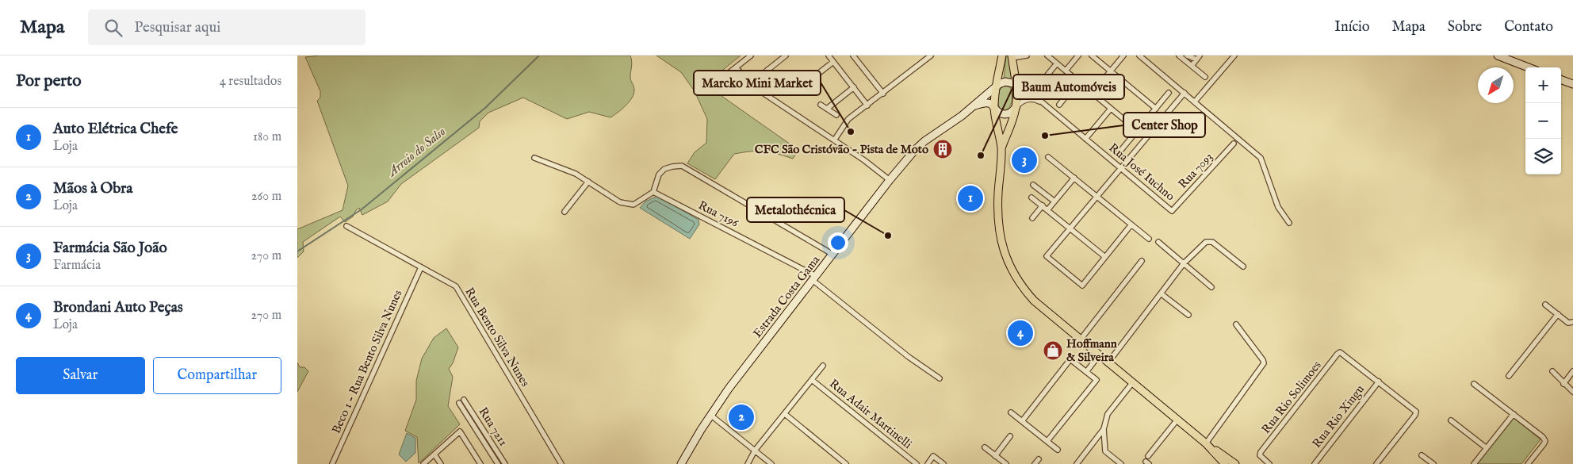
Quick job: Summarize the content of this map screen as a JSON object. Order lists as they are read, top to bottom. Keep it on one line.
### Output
{"streets":{"main road":["Estrada Costa Gama"],"street":["Rua 7093","Rua José Iuchno","Rua 7196","Rua Bento Silva Nunes","Beco 1 - Rua Bento Silva Nunes","Rua Rio Solimoes","Rua Adair Martinelli","Rua Rio Xingu","Rua 7211"]},"crossings":[["Rua 7093","Rua José Iuchno"],["Rua José Iuchno","Estrada Costa Gama"],["Rua 7196","Estrada Costa Gama"],["Rua Bento Silva Nunes","Beco 1 - Rua Bento Silva Nunes"],["Rua Rio Solimoes","Rua Rio Xingu"]],"water":["Arroio do Salso"],"places":{"other":["Marcko Mini Market","Center Shop","Baum Automóveis","Metalothécnica"],"building":["CFC São Cristóvão - Pista de Moto"],"shop":["Hoffmann & Silveira"]},"north":"bottom left","page":{"header":"Mapa","search":"Pesquisar aqui","nav":["Início","Mapa","Sobre","Contato"],"heading":["Por perto","4 resultados"],"map_buttons":["+","−"],"list":[{"mark":"1","name":"Auto Elétrica Chefe","note":"Loja","value":"180 m"},{"mark":"2","name":"Mãos à Obra","note":"Loja","value":"260 m"},{"mark":"3","name":"Farmácia São João","note":"Farmácia","value":"270 m"},{"mark":"4","name":"Brondani Auto Peças","note":"Loja","value":"270 m"}],"pins":["3","1","4","2"],"buttons":["Salvar","Compartilhar"]}}
